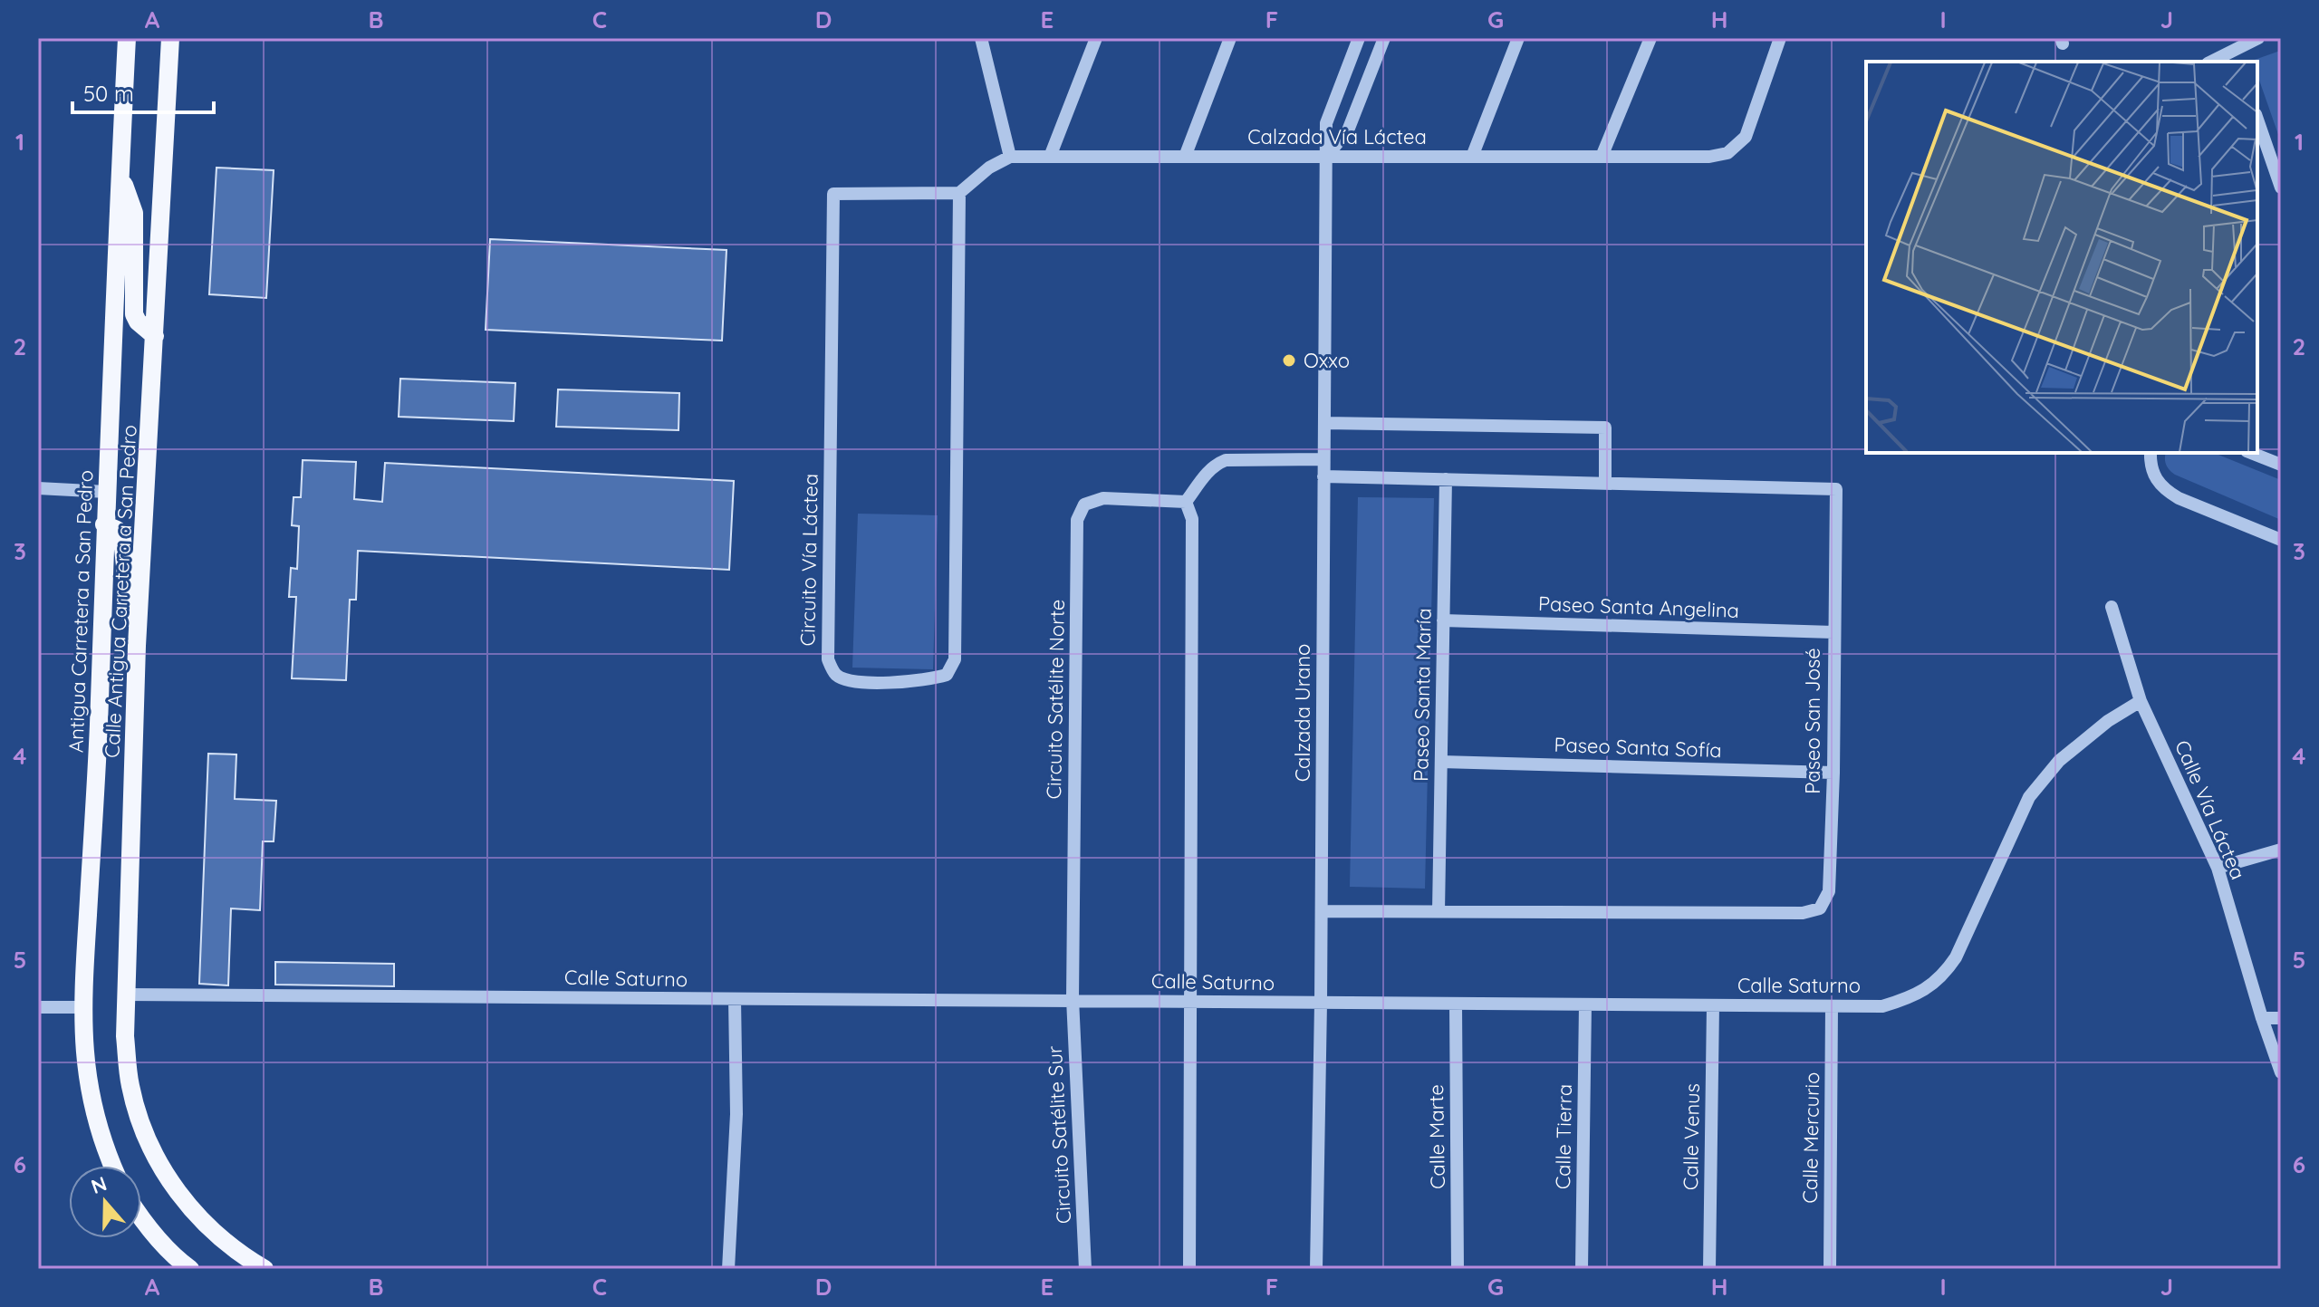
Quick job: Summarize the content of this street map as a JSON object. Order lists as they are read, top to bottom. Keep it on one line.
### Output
{"streets":{"main road":["Calle Antigua Carretera a San Pedro","Antigua Carretera a San Pedro"],"street":["Calzada Vía Láctea","Circuito Vía Láctea","Paseo Santa Angelina","Paseo Santa María","Circuito Satélite Norte","Calzada Urano","Paseo San José","Paseo Santa Sofía","Calle Vía Láctea","Calle Saturno","Circuito Satélite Sur","Calle Marte","Calle Tierra","Calle Venus","Calle Mercurio"]},"crossings":[["Calzada Vía Láctea","Calzada Urano"],["Calle Antigua Carretera a San Pedro","Calle Saturno"],["Paseo Santa Angelina","Paseo Santa María"],["Paseo Santa Angelina","Paseo San José"],["Paseo Santa María","Paseo San José"],["Paseo Santa María","Paseo Santa Sofía"],["Circuito Satélite Norte","Calle Saturno"],["Circuito Satélite Norte","Circuito Satélite Sur"],["Calzada Urano","Paseo San José"],["Calzada Urano","Calle Saturno"],["Paseo San José","Paseo Santa Sofía"],["Calle Vía Láctea","Calle Saturno"],["Calle Saturno","Circuito Satélite Sur"],["Calle Saturno","Calle Marte"],["Calle Saturno","Calle Tierra"],["Calle Saturno","Calle Venus"],["Calle Saturno","Calle Mercurio"]],"places":["Oxxo"],"scale_bar":"50 m","north":"top","grid":{"columns":["A","B","C","D","E","F","G","H","I","J"],"rows":["1","2","3","4","5","6"]}}
